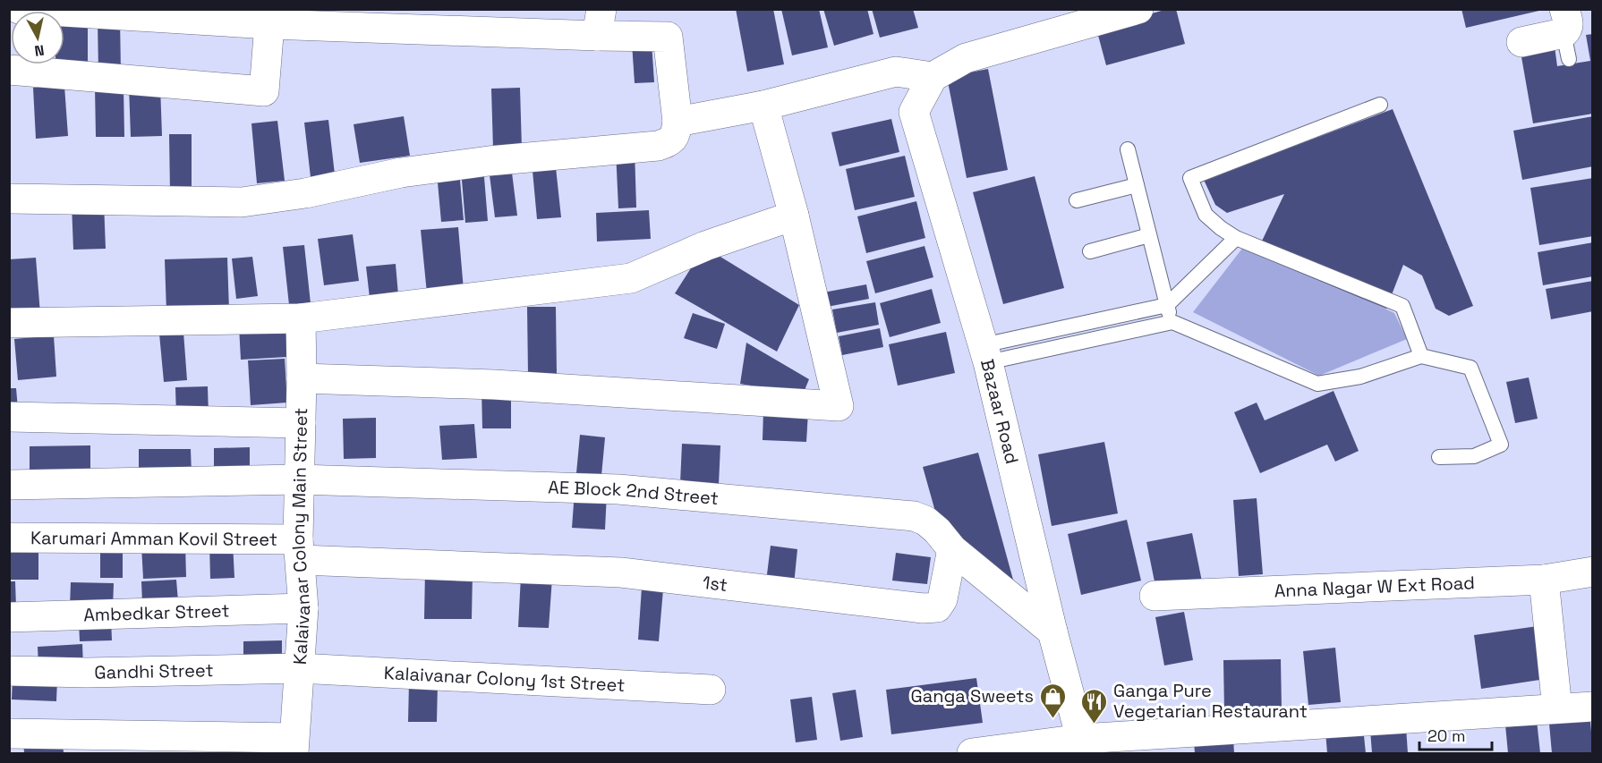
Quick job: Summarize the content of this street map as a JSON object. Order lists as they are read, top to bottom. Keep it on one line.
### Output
{"streets":{"street":["Bazaar Road","AE Block 2nd Street","Kalaivanar Colony Main Street","Karumari Amman Kovil Street","1st","Anna Nagar W Ext Road","Ambedkar Street","Gandhi Street","Kalaivanar Colony 1st Street"]},"crossings":[["AE Block 2nd Street","Kalaivanar Colony Main Street"],["AE Block 2nd Street","1st"],["Kalaivanar Colony Main Street","Karumari Amman Kovil Street"],["Kalaivanar Colony Main Street","1st"],["Kalaivanar Colony Main Street","Ambedkar Street"],["Kalaivanar Colony Main Street","Gandhi Street"],["Kalaivanar Colony Main Street","Kalaivanar Colony 1st Street"],["Karumari Amman Kovil Street","1st"],["Gandhi Street","Kalaivanar Colony 1st Street"]],"places":{"shop":["Ganga Sweets"],"restaurant":["Ganga Pure Vegetarian Restaurant"]},"scale_bar":"20 m","north":"bottom"}
